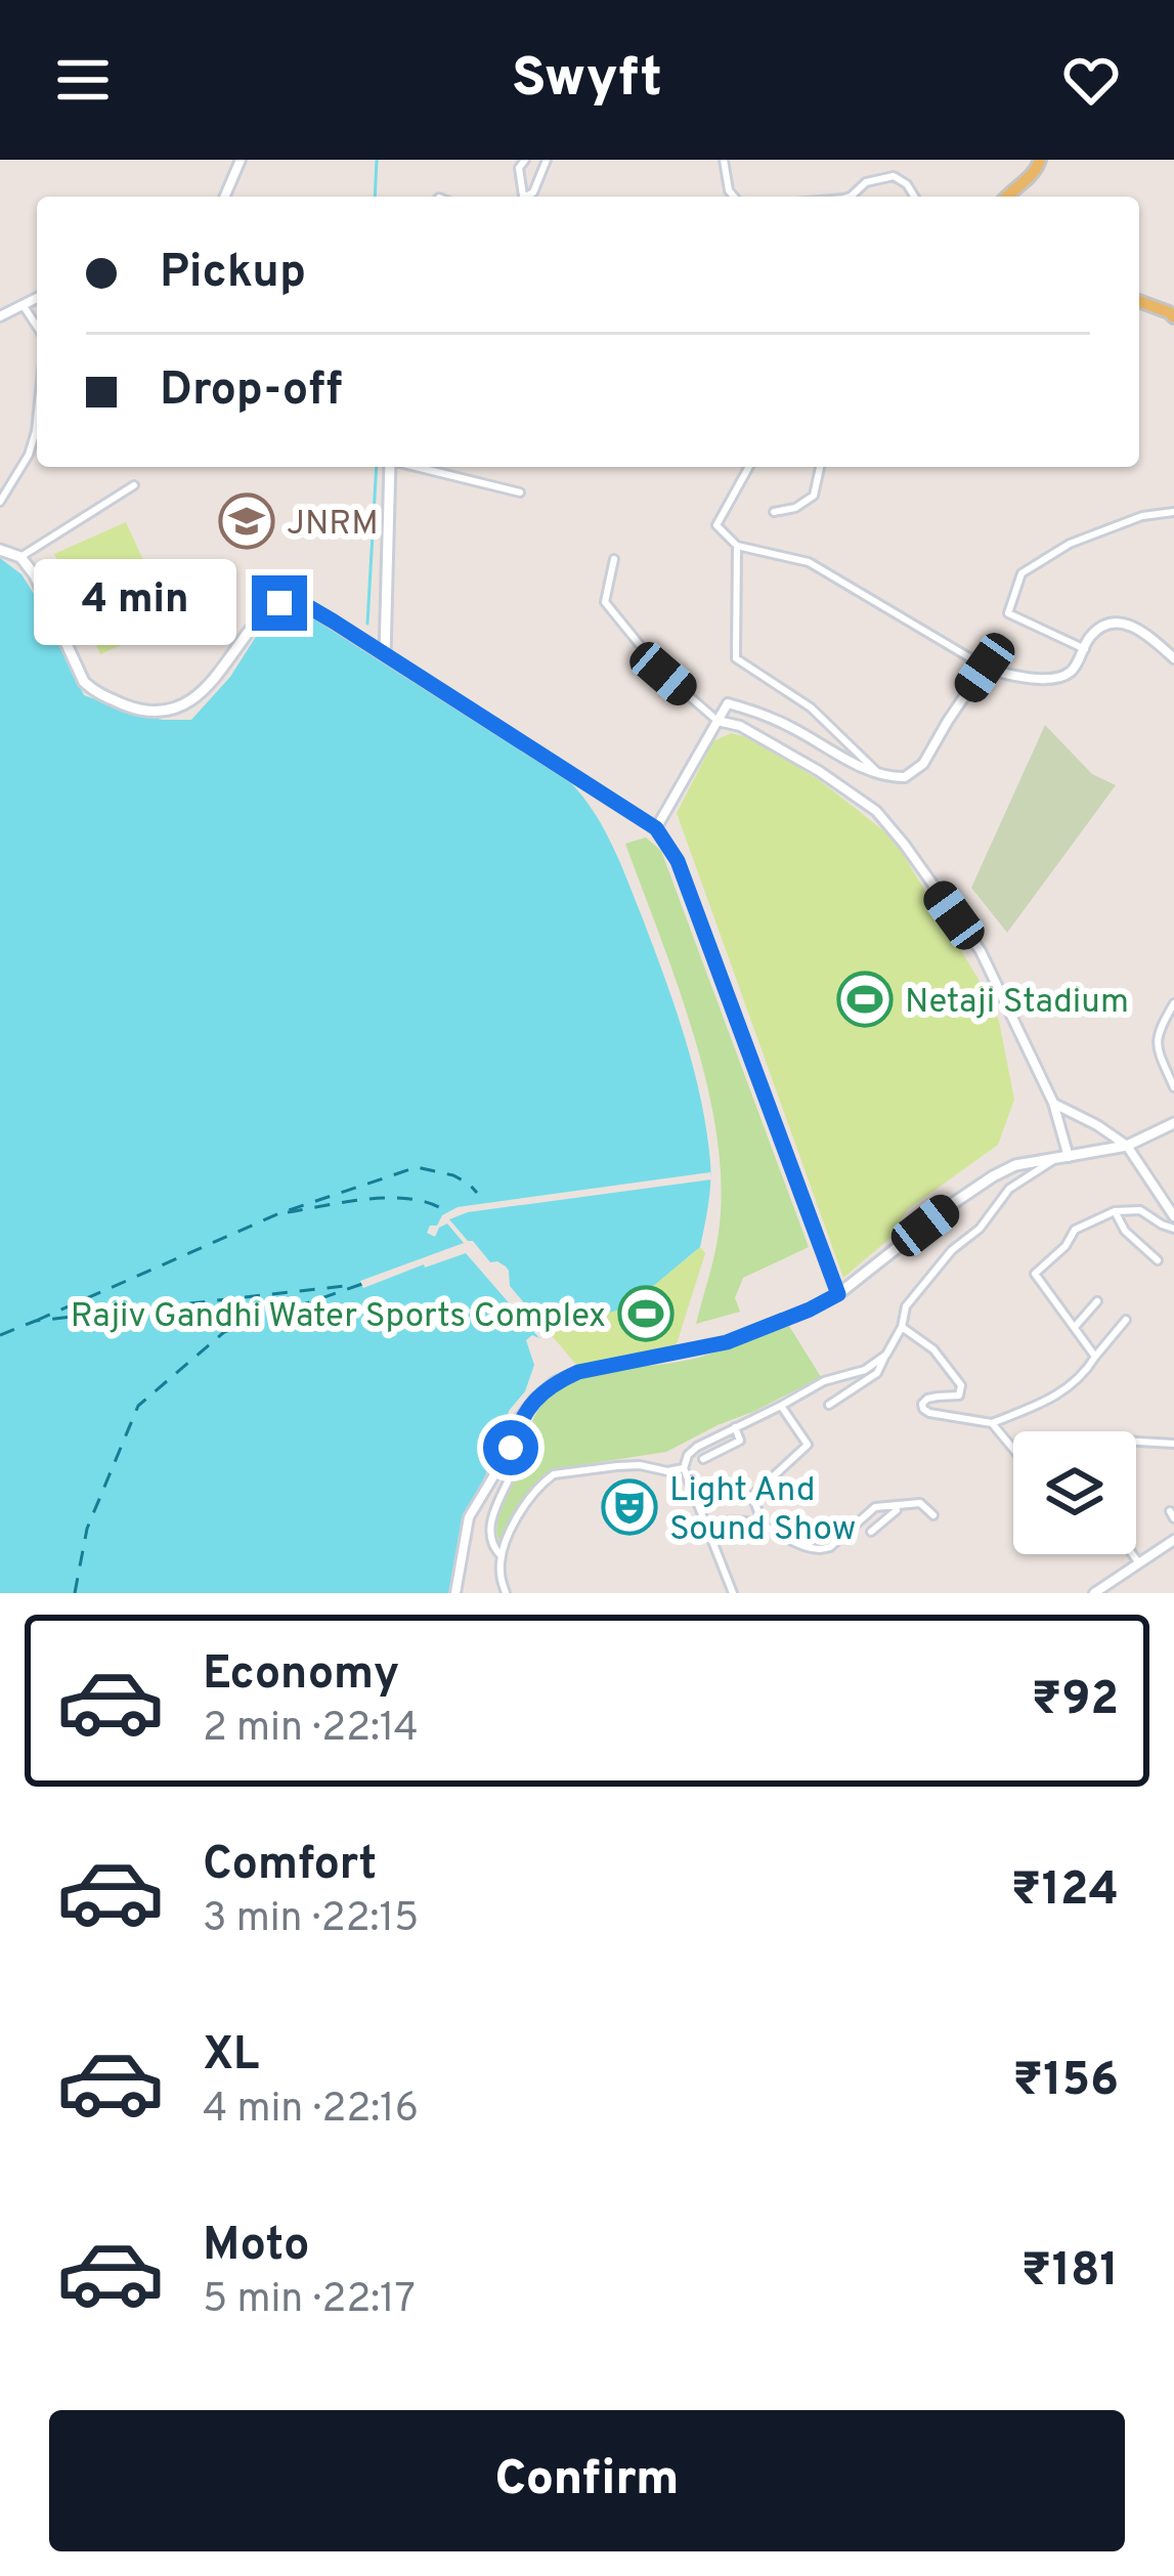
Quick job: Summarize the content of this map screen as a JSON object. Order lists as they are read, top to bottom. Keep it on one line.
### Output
{"places":{"school or university":["JNRM"],"sports":["Netaji Stadium","Rajiv Gandhi Water Sports Complex"],"theatre":["Light And Sound Show"]},"page":{"header":"Swyft","banner":["Pickup","Drop-off"],"bubble":"4 min","list":[{"name":"Economy","note":"2 min · 22:14","value":"₹92"},{"name":"Comfort","note":"3 min · 22:15","value":"₹124"},{"name":"XL","note":"4 min · 22:16","value":"₹156"},{"name":"Moto","note":"5 min · 22:17","value":"₹181"}],"buttons":"Confirm"}}
